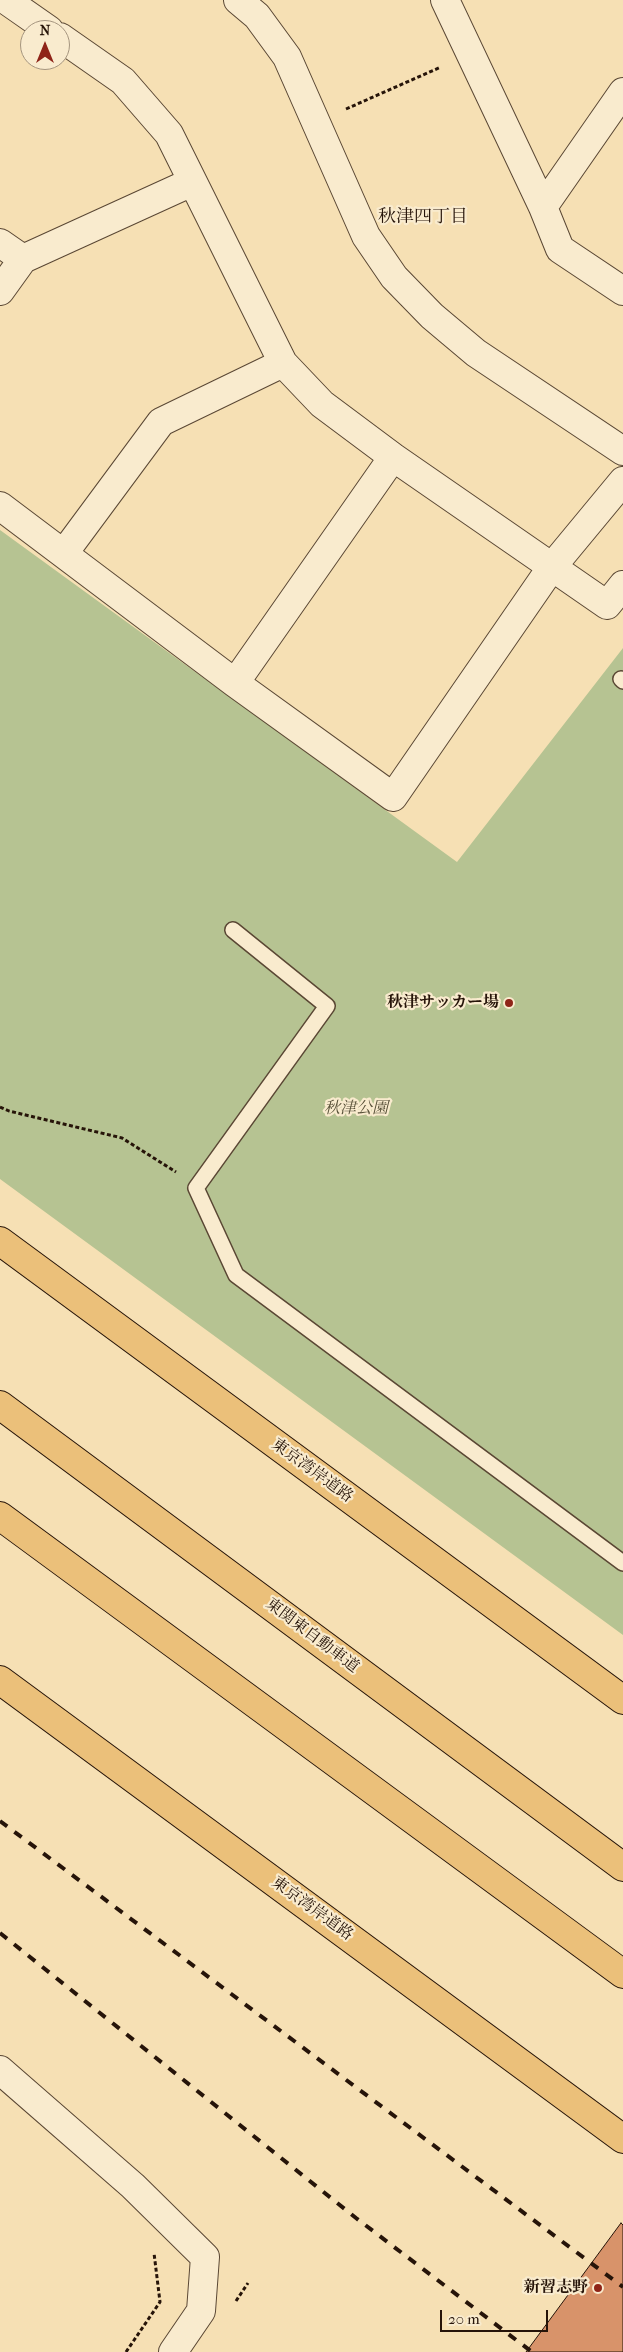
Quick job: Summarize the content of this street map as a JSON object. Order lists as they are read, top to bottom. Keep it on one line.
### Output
{"streets":{"highway":["東京湾岸道路","東関東自動車道"]},"districts":["秋津四丁目"],"parks":["秋津公園"],"places":["秋津サッカー場","新習志野"],"scale_bar":"20 m","north":"top"}
